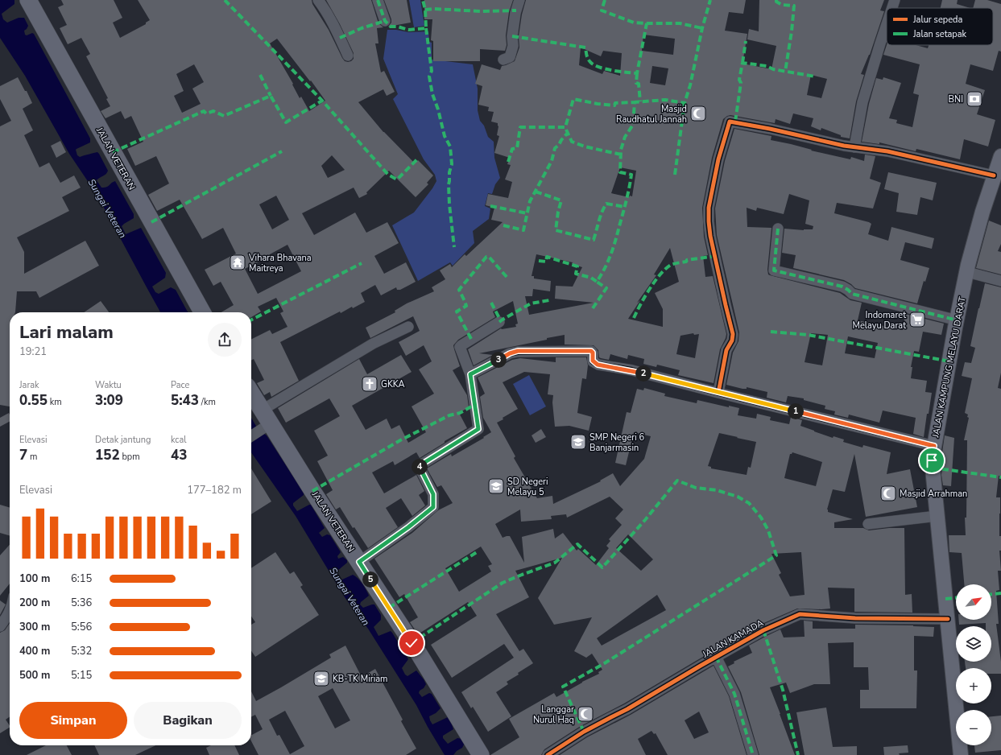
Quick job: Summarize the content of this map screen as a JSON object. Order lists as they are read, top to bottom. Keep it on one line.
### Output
{"streets":{"main road":["JALAN VETERAN","JALAN KAMPUNG MELAYU DARAT"],"street":["JALAN KAMADA"]},"crossings":[["JALAN KAMPUNG MELAYU DARAT","JALAN KAMADA"]],"water":["Sungai Veteran"],"places":{"bank":["BNI"],"mosque":["Masjid Raudhatul Jannah","Masjid Arrahman","Langgar Nurul Haq"],"temple":["Vihara Bhavana Maitreya"],"supermarket":["Indomaret Melayu Darat"],"church":["GKKA"],"school or university":["SMP Negeri 6 Banjarmasin","SD Negeri Melayu 5","KB-TK Miriam"]},"legend":["Jalur sepeda","Jalan setapak"],"north":"top right","page":{"heading":["Lari malam","19:21"],"pins":["3","2","1","4","5"],"stats":[["Jarak","0.55 km"],["Waktu","3:09"],["Pace","5:43 /km"],["Elevasi","7 m"],["Detak jantung","152 bpm"],["kcal","43"]],"chart":["Elevasi","177–182 m"],"list":[{"name":"100 m","note":"6:15"},{"name":"200 m","note":"5:36"},{"name":"300 m","note":"5:56"},{"name":"400 m","note":"5:32"},{"name":"500 m","note":"5:15"}],"map_buttons":["+","−"],"buttons":["Simpan","Bagikan"]}}
